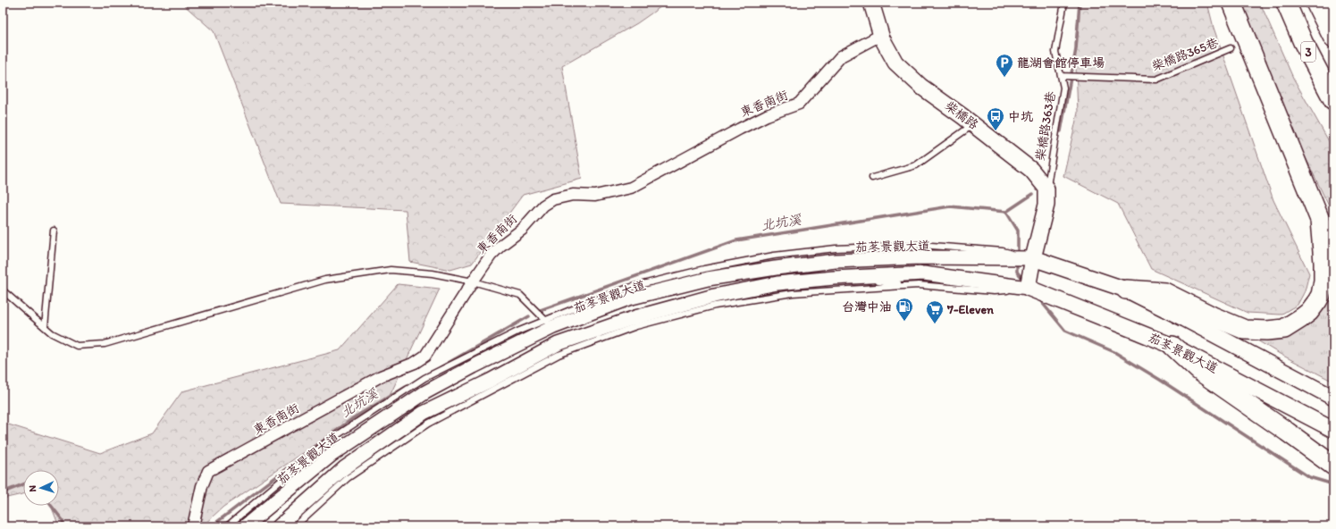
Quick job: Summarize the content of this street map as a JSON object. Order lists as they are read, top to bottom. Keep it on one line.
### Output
{"streets":{"highway":["3"],"main road":["柴橋路","茄苳景觀大道"],"street":["東香南街"],"lane":["柴橋路365巷","柴橋路363巷"]},"crossings":[["柴橋路365巷","柴橋路363巷"],["東香南街","柴橋路"],["柴橋路","柴橋路363巷"]],"water":["北坑溪"],"places":{"parking":["龍湖會館停車場"],"bus stop":["中坑"],"fuel station":["台灣中油"],"supermarket":["7-Eleven"]},"north":"left"}
